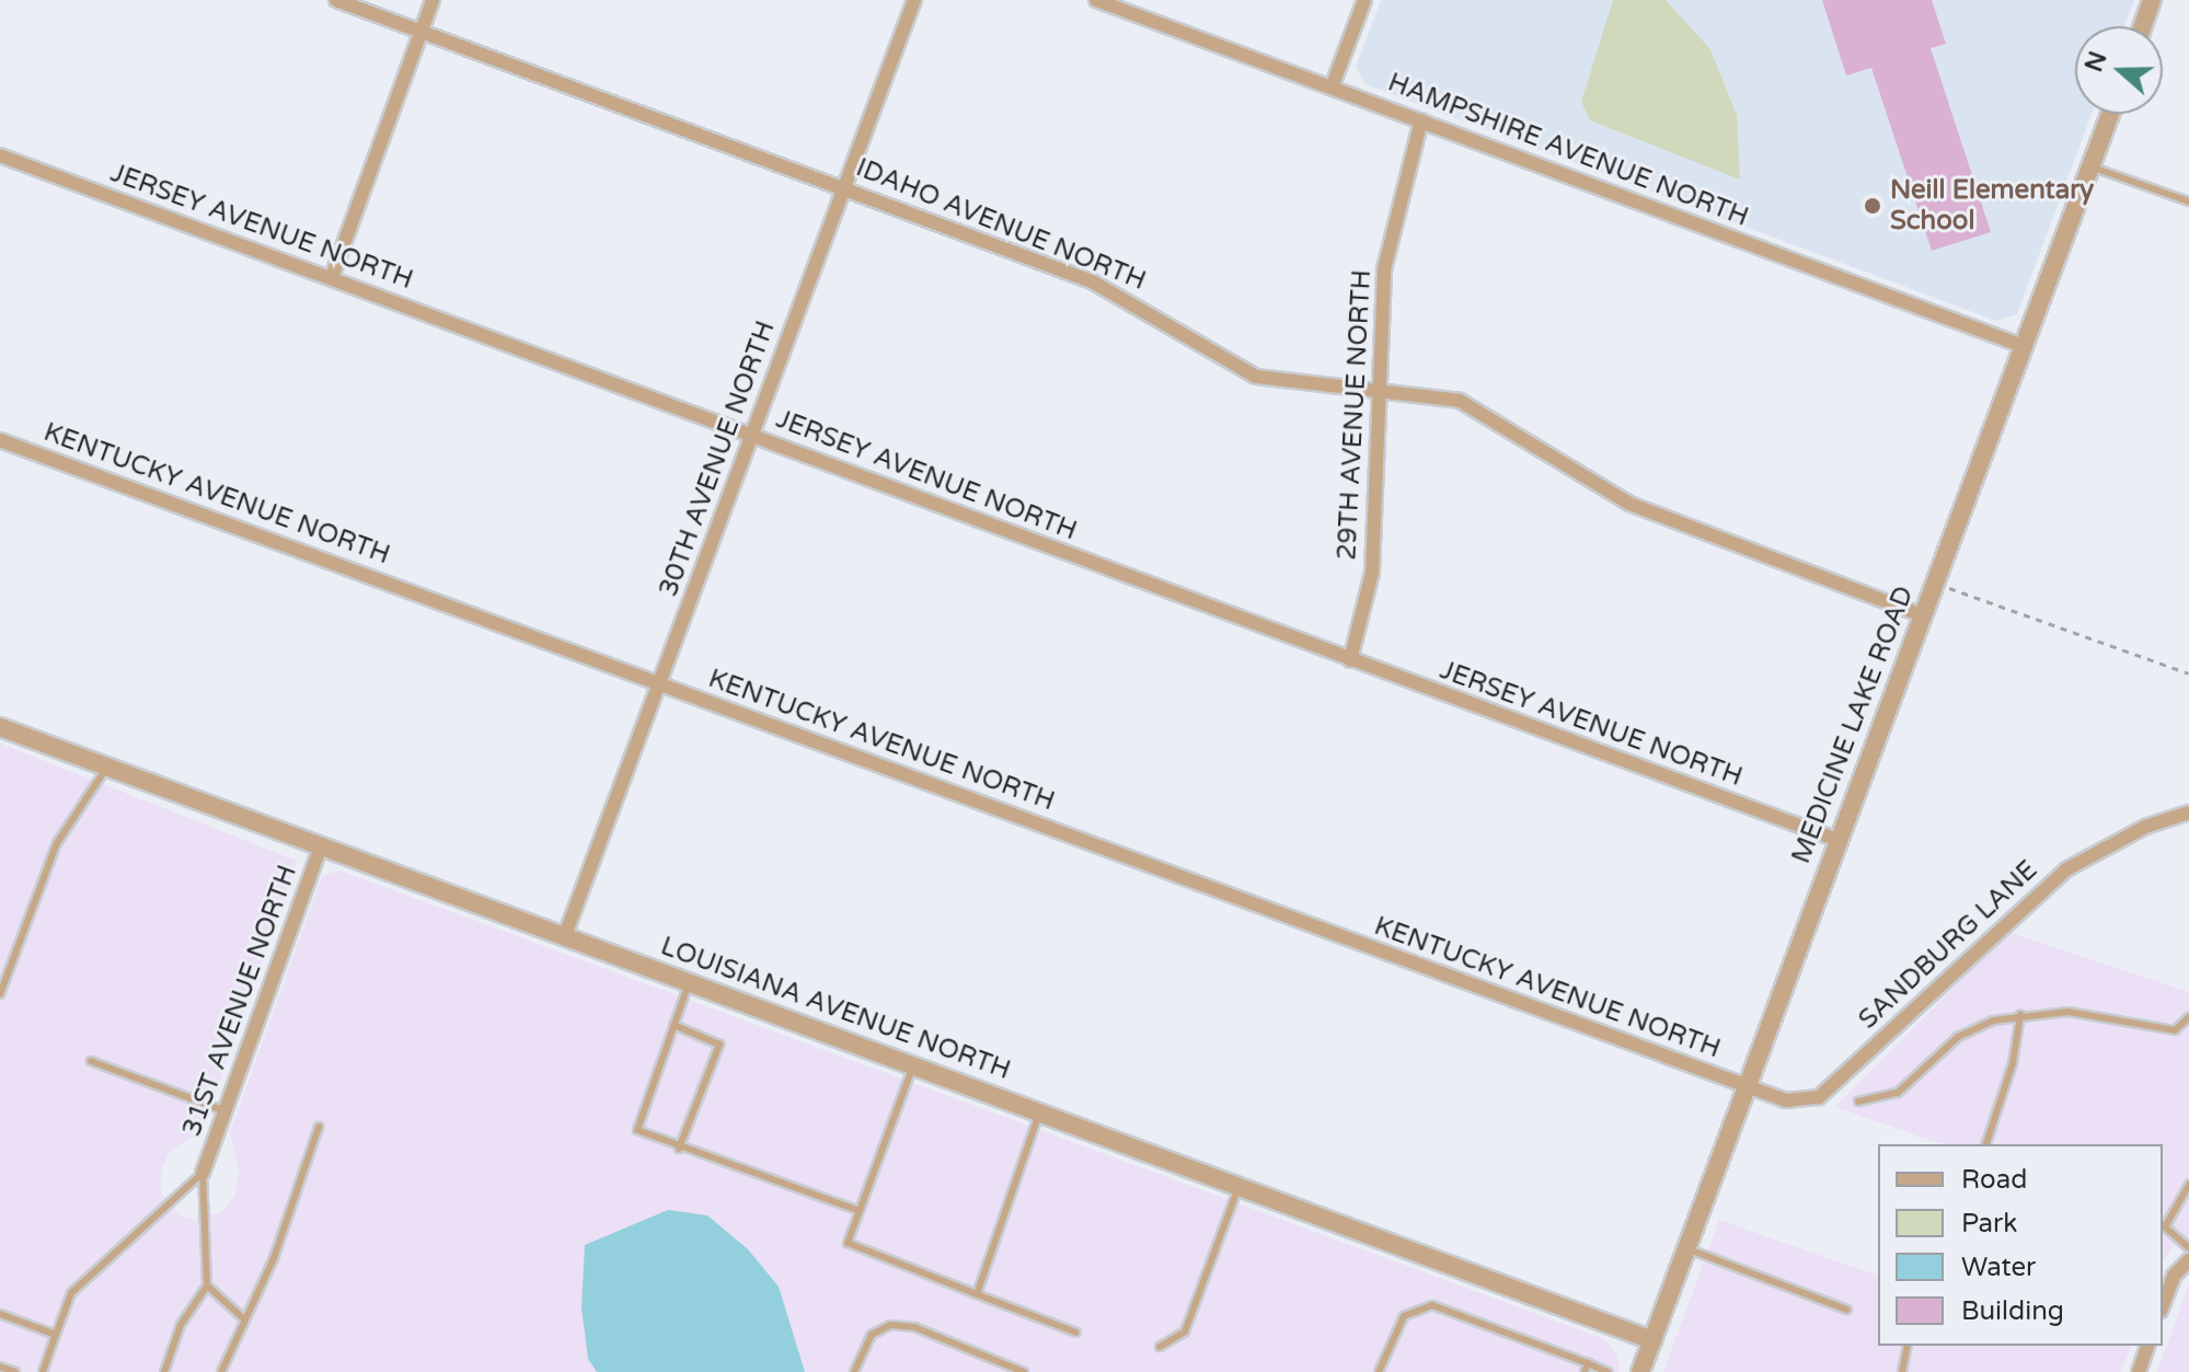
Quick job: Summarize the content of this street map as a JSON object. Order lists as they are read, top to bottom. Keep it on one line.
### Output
{"streets":{"street":["HAMPSHIRE AVENUE NORTH","IDAHO AVENUE NORTH","JERSEY AVENUE NORTH","29TH AVENUE NORTH","30TH AVENUE NORTH","KENTUCKY AVENUE NORTH","MEDICINE LAKE ROAD","SANDBURG LANE","31ST AVENUE NORTH","LOUISIANA AVENUE NORTH"]},"crossings":[["HAMPSHIRE AVENUE NORTH","29TH AVENUE NORTH"],["HAMPSHIRE AVENUE NORTH","MEDICINE LAKE ROAD"],["IDAHO AVENUE NORTH","29TH AVENUE NORTH"],["IDAHO AVENUE NORTH","30TH AVENUE NORTH"],["IDAHO AVENUE NORTH","MEDICINE LAKE ROAD"],["JERSEY AVENUE NORTH","29TH AVENUE NORTH"],["JERSEY AVENUE NORTH","30TH AVENUE NORTH"],["JERSEY AVENUE NORTH","MEDICINE LAKE ROAD"],["30TH AVENUE NORTH","KENTUCKY AVENUE NORTH"],["30TH AVENUE NORTH","LOUISIANA AVENUE NORTH"],["KENTUCKY AVENUE NORTH","MEDICINE LAKE ROAD"],["KENTUCKY AVENUE NORTH","SANDBURG LANE"],["MEDICINE LAKE ROAD","SANDBURG LANE"],["MEDICINE LAKE ROAD","LOUISIANA AVENUE NORTH"],["31ST AVENUE NORTH","LOUISIANA AVENUE NORTH"]],"places":["Neill Elementary School"],"legend":["Road","Park","Water","Building"],"north":"left"}
